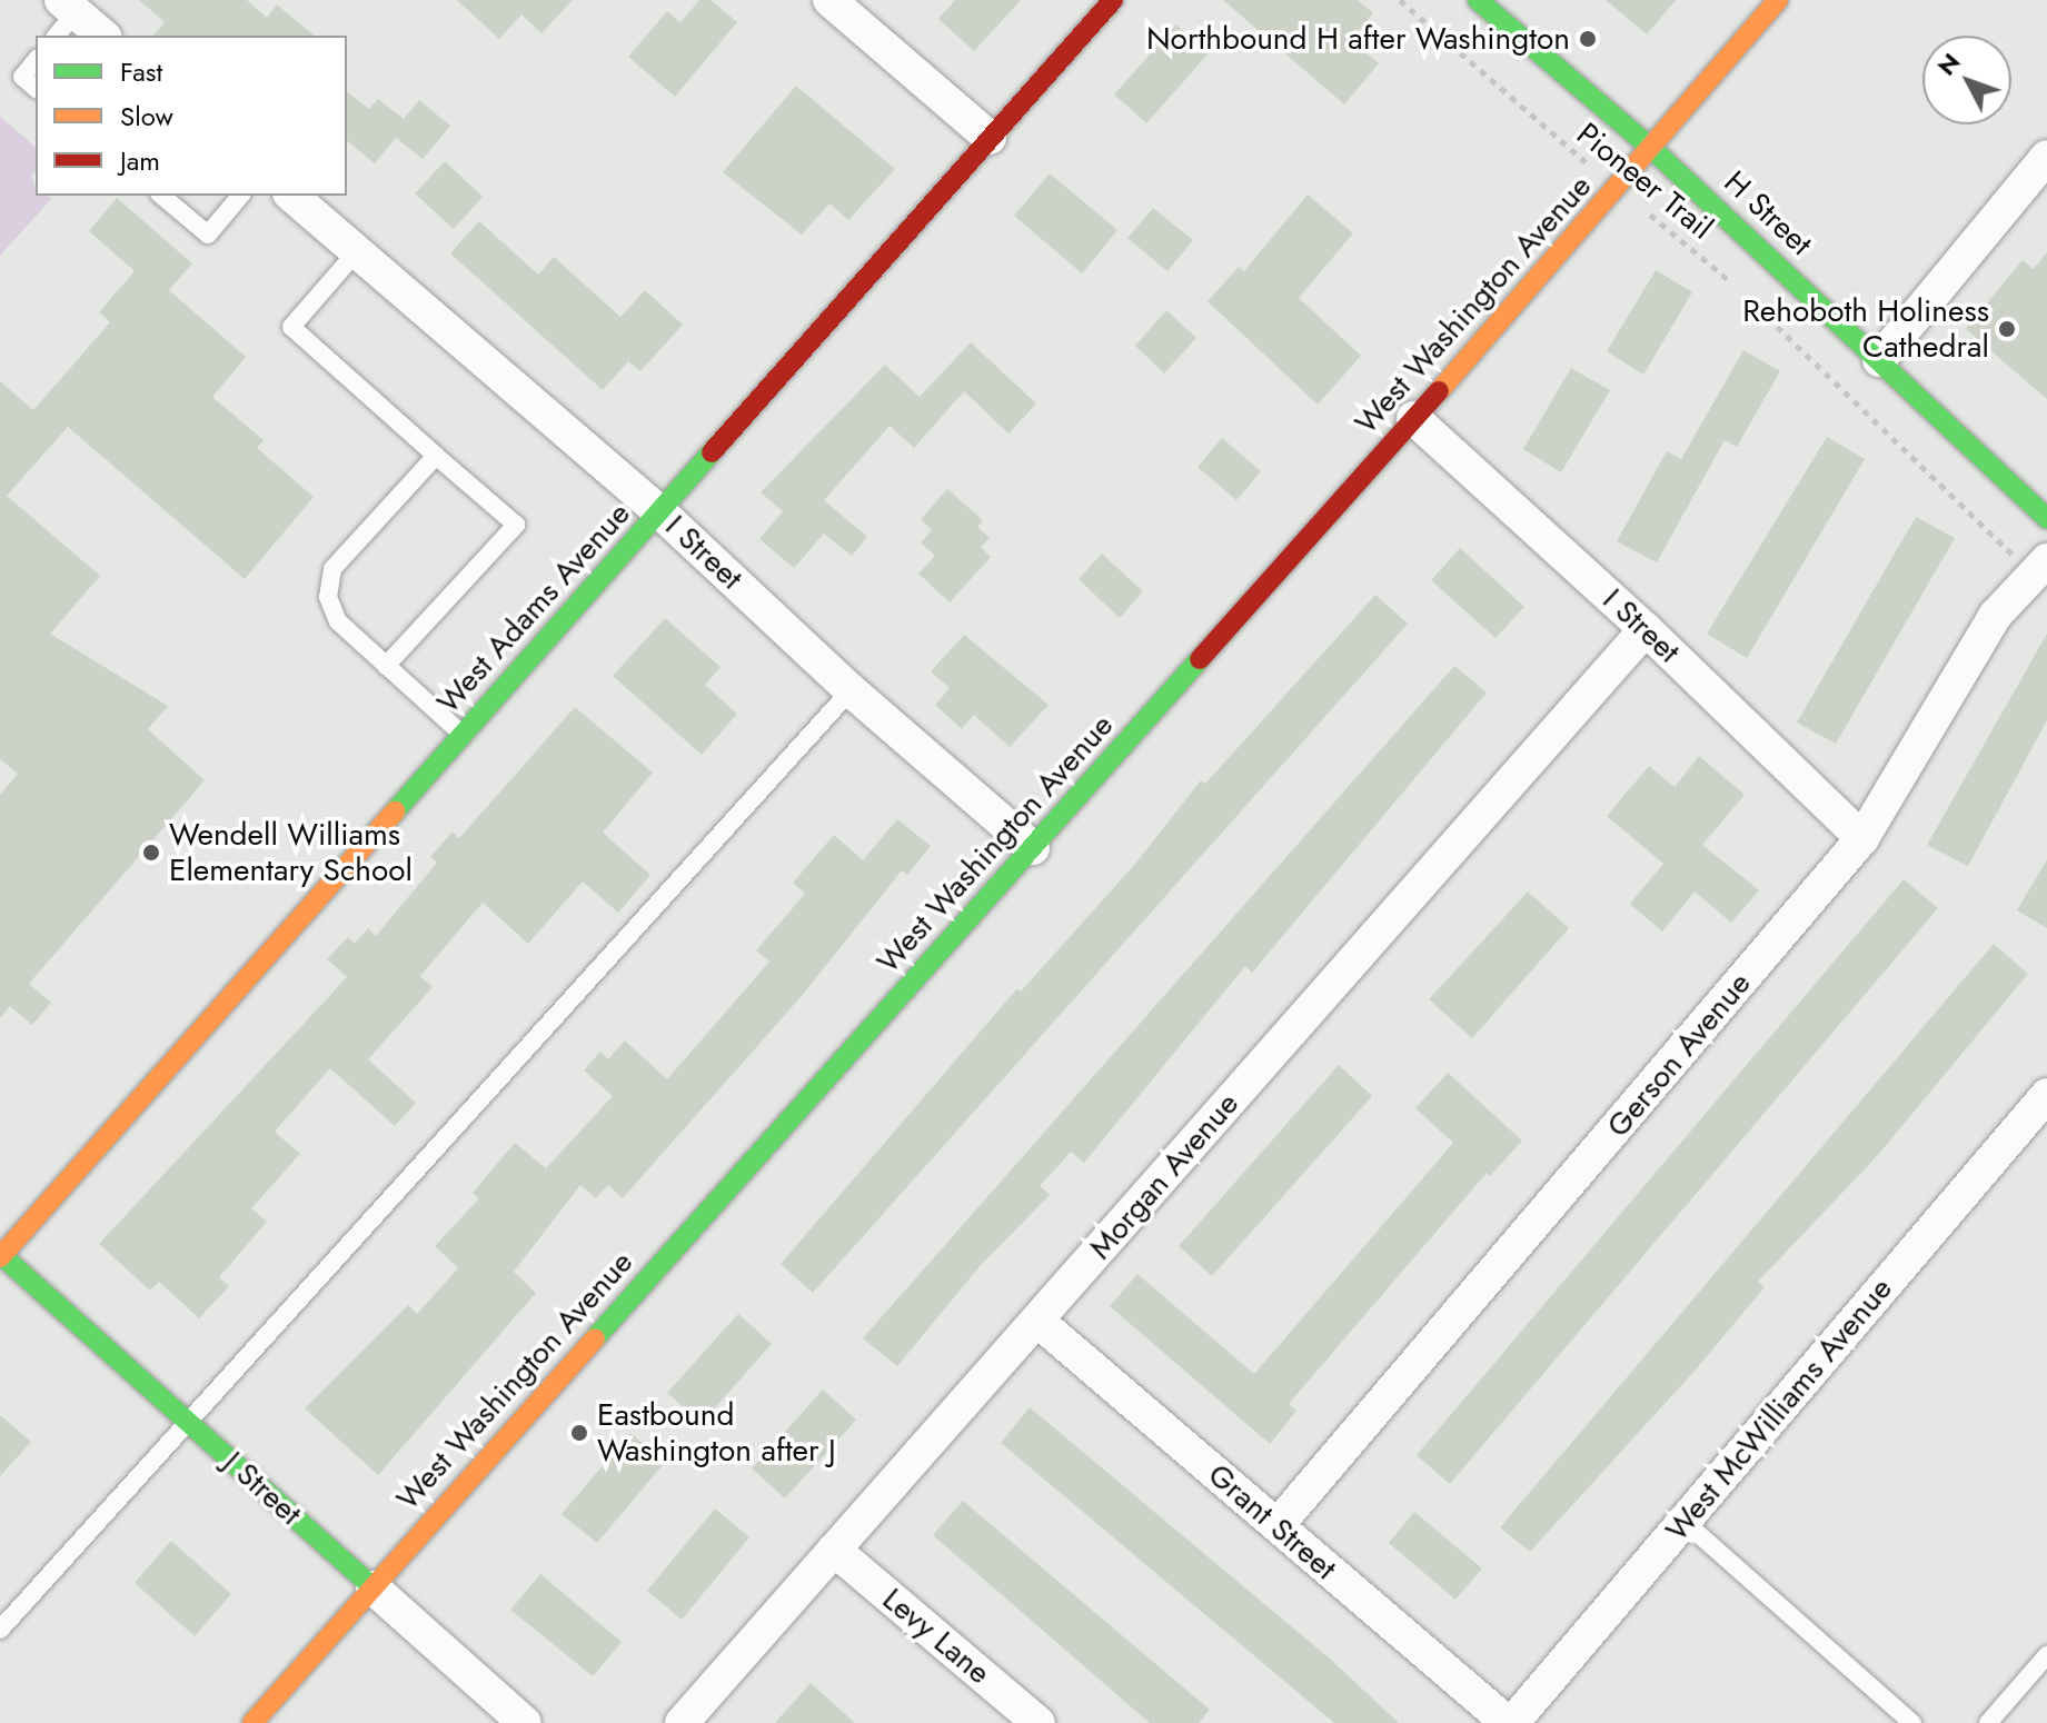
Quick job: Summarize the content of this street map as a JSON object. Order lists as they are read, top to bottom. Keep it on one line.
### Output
{"streets":{"street":["H Street","West Washington Avenue","I Street","West Adams Avenue","Gerson Avenue","Morgan Avenue","West McWilliams Avenue","J Street","Grant Street","Levy Lane"],"path":["Pioneer Trail"]},"crossings":[["Pioneer Trail","West Washington Avenue"],["H Street","West Washington Avenue"],["West Washington Avenue","I Street"],["West Washington Avenue","J Street"],["I Street","West Adams Avenue"],["I Street","Gerson Avenue"],["I Street","Morgan Avenue"],["West Adams Avenue","J Street"],["Gerson Avenue","Grant Street"],["Morgan Avenue","Grant Street"],["Morgan Avenue","Levy Lane"],["West McWilliams Avenue","Grant Street"]],"places":["Northbound H after Washington","Rehoboth Holiness Cathedral","Wendell Williams Elementary School","Eastbound Washington after J"],"legend":["Fast","Slow","Jam"],"north":"top left"}
